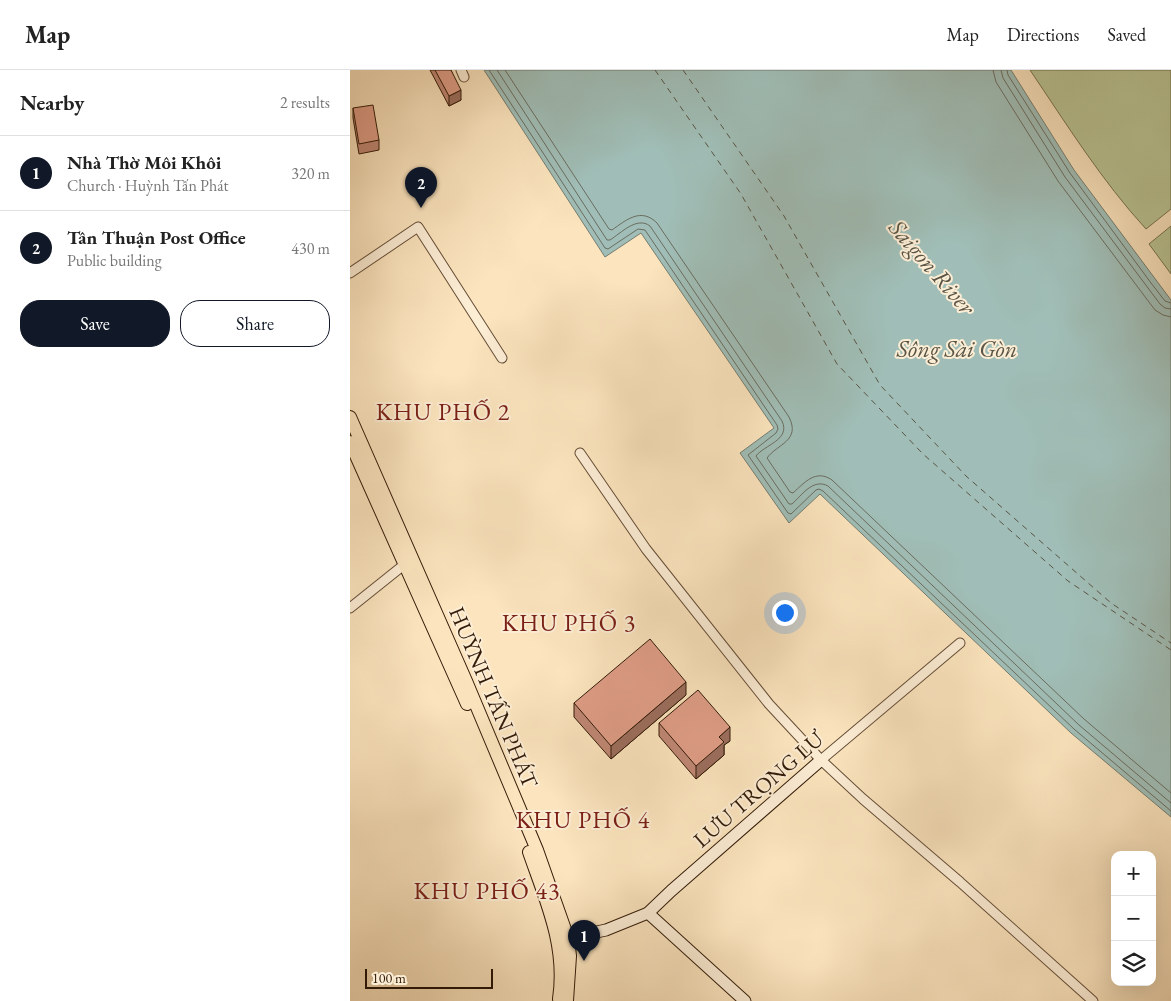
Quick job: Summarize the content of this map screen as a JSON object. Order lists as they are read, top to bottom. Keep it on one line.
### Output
{"streets":{"main road":["HUỲNH TẤN PHÁT"],"street":["LƯU TRỌNG LƯ"]},"crossings":[["HUỲNH TẤN PHÁT","LƯU TRỌNG LƯ"]],"districts":["KHU PHỐ 2","KHU PHỐ 3","KHU PHỐ 4","KHU PHỐ 43"],"water":["Saigon River","Sông Sài Gòn"],"scale_bar":"100 m","page":{"header":"Map","nav":["Map","Directions","Saved"],"heading":["Nearby","2 results"],"list":[{"mark":"1","name":"Nhà Thờ Môi Khôi","note":"Church · Huỳnh Tấn Phát","value":"320 m"},{"mark":"2","name":"Tân Thuận Post Office","note":"Public building","value":"430 m"}],"pins":["2","1"],"buttons":["Save","Share"],"map_buttons":["+","−"],"scale":"100 m"}}
